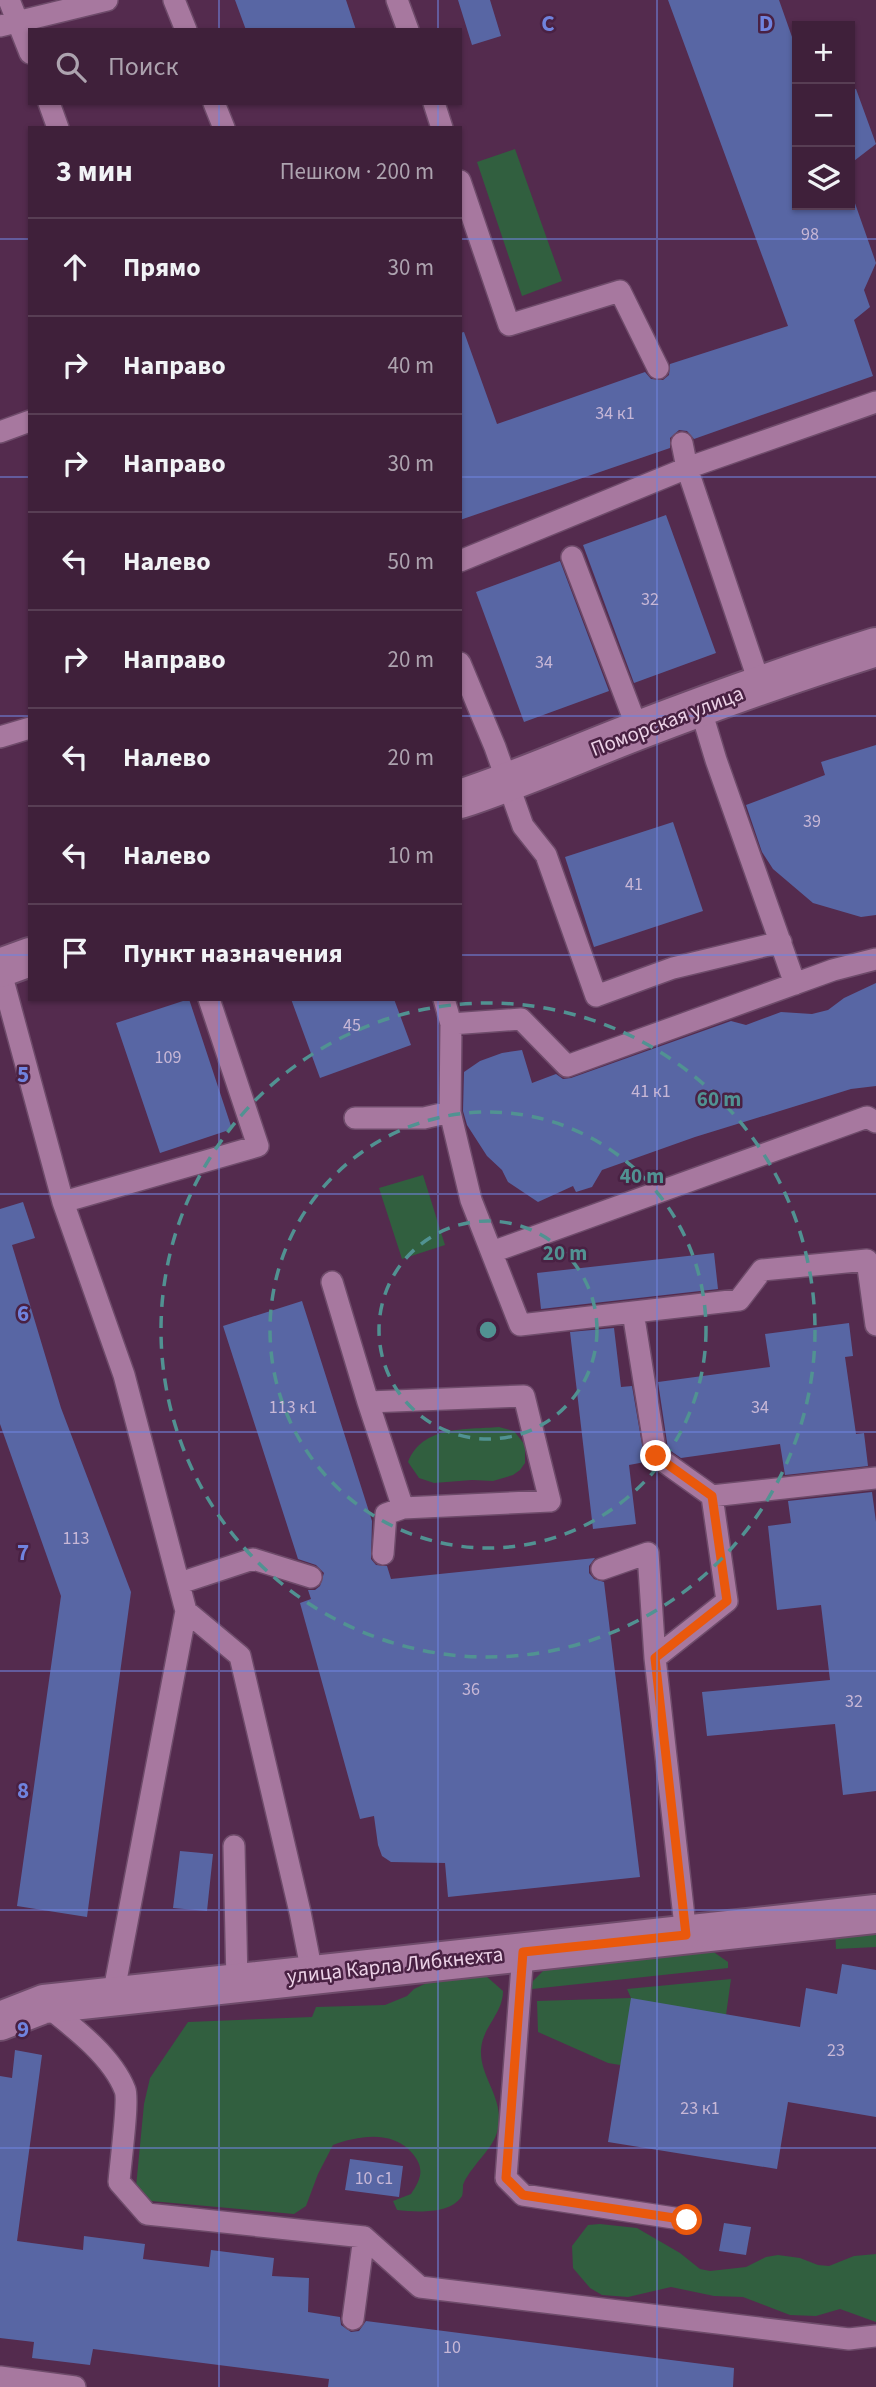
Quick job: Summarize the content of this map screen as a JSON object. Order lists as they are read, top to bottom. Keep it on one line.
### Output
{"streets":{"street":["Поморская улица","улица Карла Либкнехта"]},"house_numbers":["98","34 к1","32","34","39","41","45","109","41 к1","113 к1","34","113","36","32","23","23 к1","10 с1","10"],"page":{"map_buttons":["+","−"],"search":"Поиск","heading":["3 мин","Пешком · 200 m"],"list":[["Прямо","30 m"],["Направо","40 m"],["Направо","30 m"],["Налево","50 m"],["Направо","20 m"],["Налево","20 m"],["Налево","10 m"],"Пункт назначения"]},"grid":{"columns":["C","D"],"rows":["5","6","7","8","9"]},"rings":["60 m","40 m","20 m"]}
